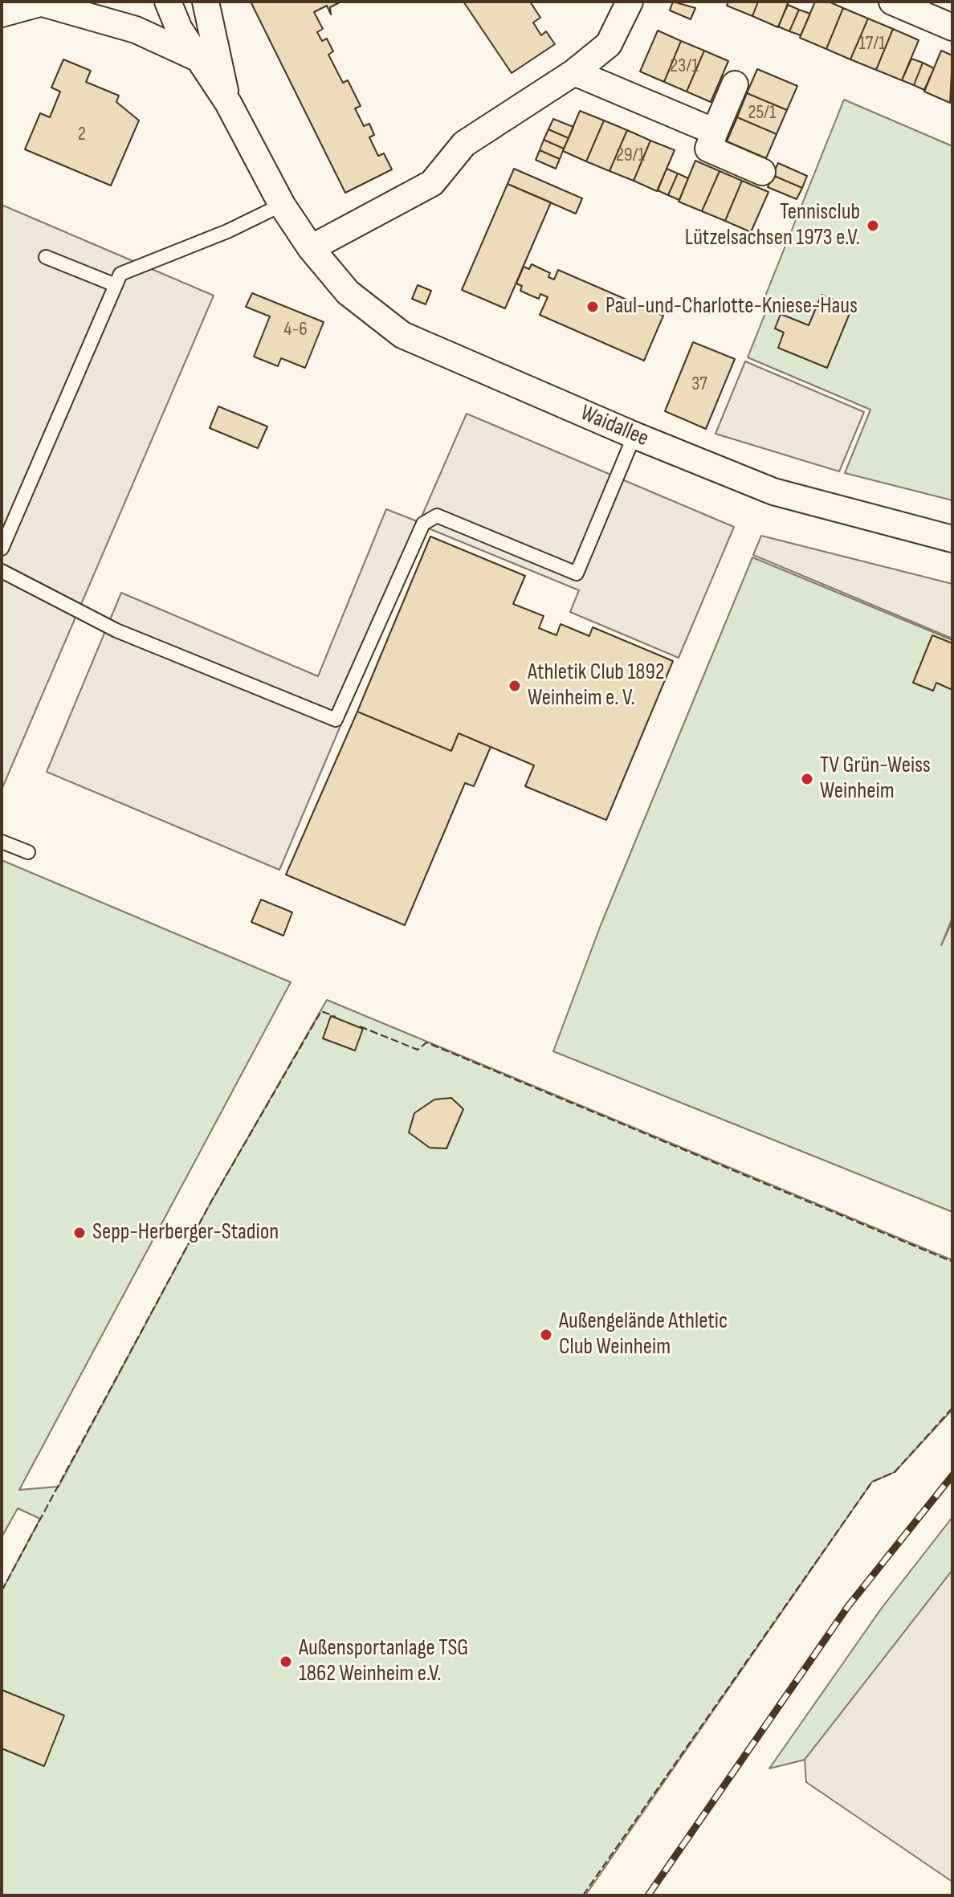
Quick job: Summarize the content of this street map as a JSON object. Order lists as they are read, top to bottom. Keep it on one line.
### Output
{"streets":{"street":["Waidallee"]},"places":["Tennisclub Lützelsachsen 1973 e.V.","Paul-und-Charlotte-Kniese-Haus","Athletik Club 1892 Weinheim e. V.","TV Grün-Weiss Weinheim","Sepp-Herberger-Stadion","Außengelände Athletic Club Weinheim","Außensportanlage TSG 1862 Weinheim e.V."],"house_numbers":["17/1","23/1","25/1","2","29/1","4-6","37"]}
